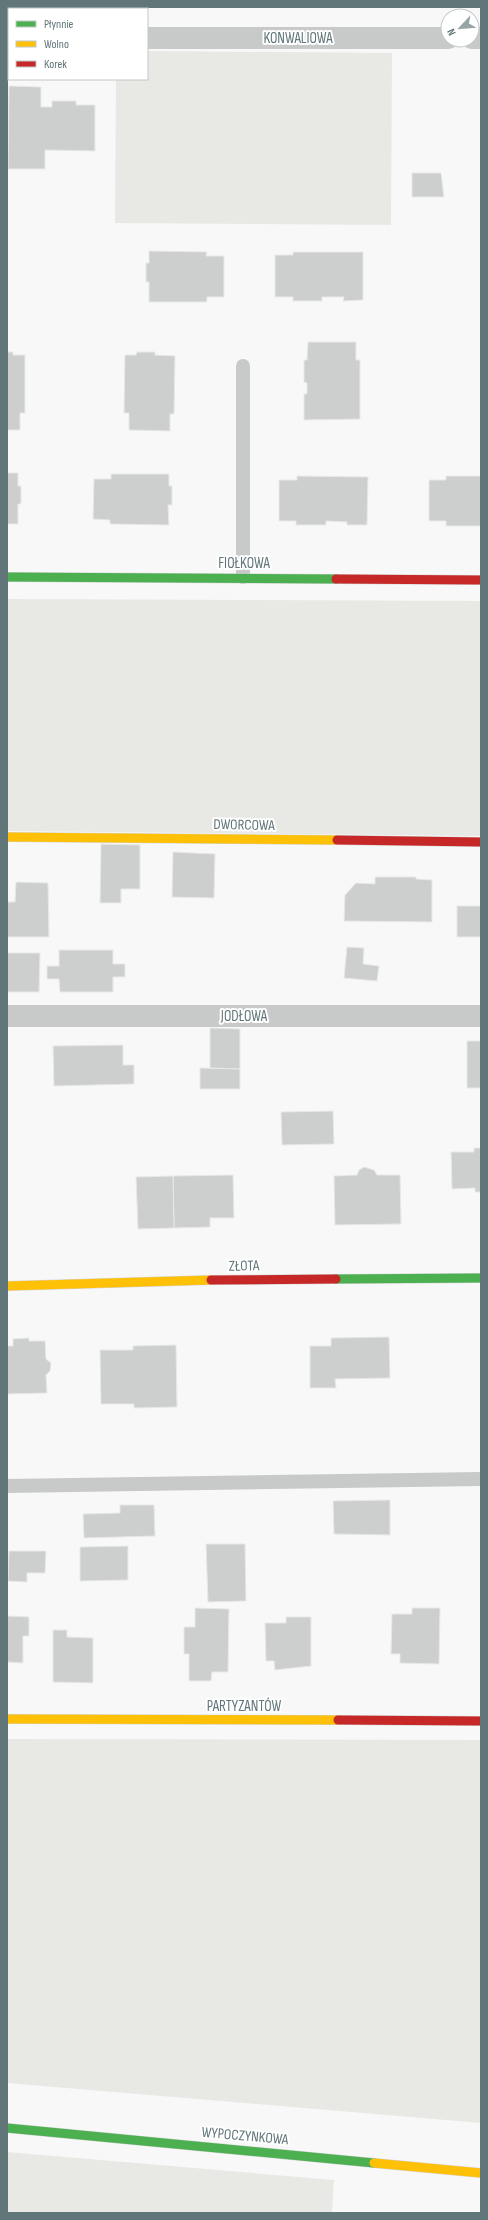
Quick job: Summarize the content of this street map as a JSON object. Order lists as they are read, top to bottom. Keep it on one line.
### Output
{"streets":{"street":["KONWALIOWA","FIOŁKOWA","DWORCOWA","JODŁOWA","ZŁOTA","PARTYZANTÓW","WYPOCZYNKOWA"]},"legend":["Płynnie","Wolno","Korek"],"north":"bottom left"}
